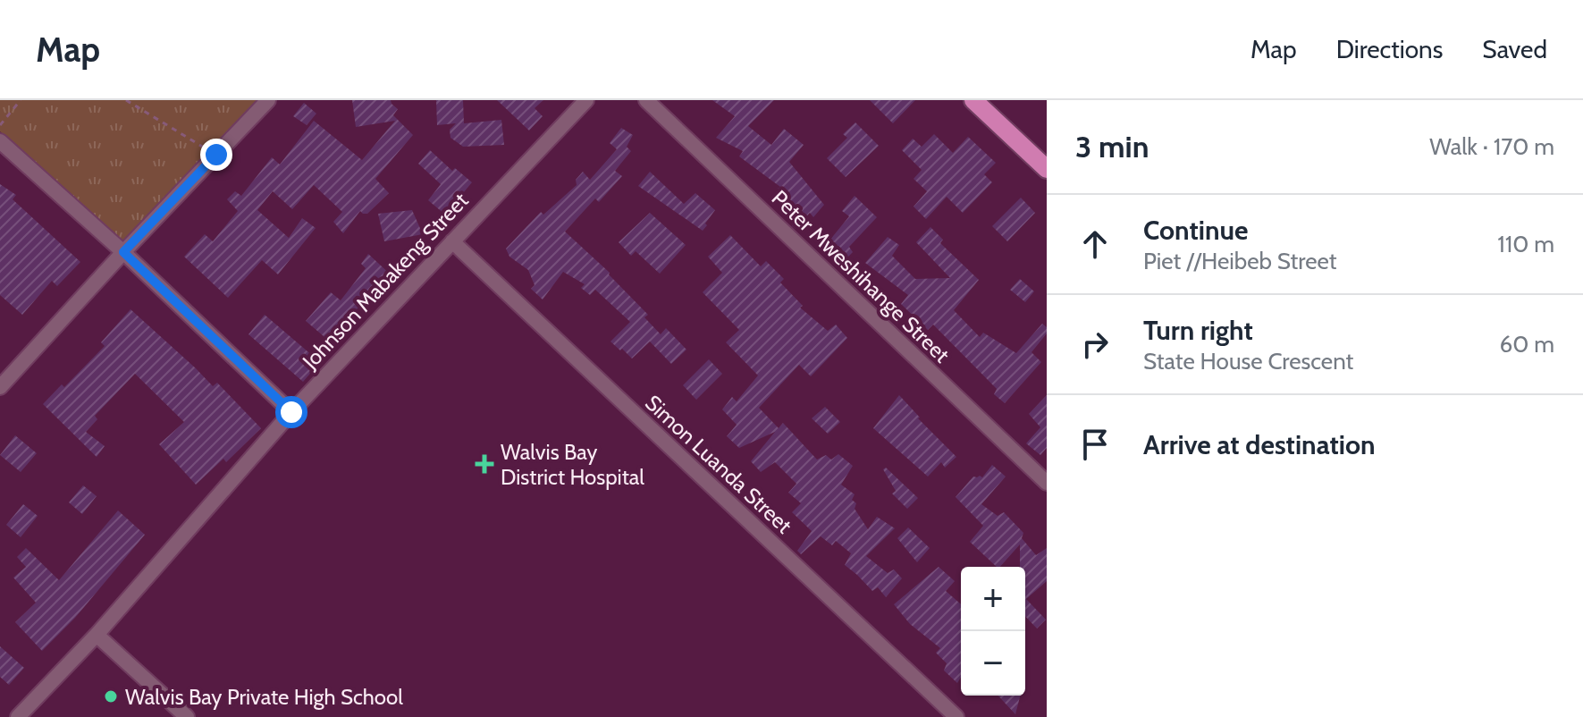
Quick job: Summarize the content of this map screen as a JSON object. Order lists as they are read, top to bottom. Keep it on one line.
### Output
{"streets":{"street":["Peter Mweshihange Street","Johnson Mabakeng Street","Simon Luanda Street"]},"crossings":[["Johnson Mabakeng Street","Simon Luanda Street"]],"places":{"health":["Walvis Bay District Hospital"],"other":["Walvis Bay Private High School"]},"page":{"header":"Map","nav":["Map","Directions","Saved"],"heading":["3 min","Walk · 170 m"],"list":[["Continue","Piet //Heibeb Street","110 m"],["Turn right","State House Crescent","60 m"],"Arrive at destination"],"map_buttons":["+","−"]}}
